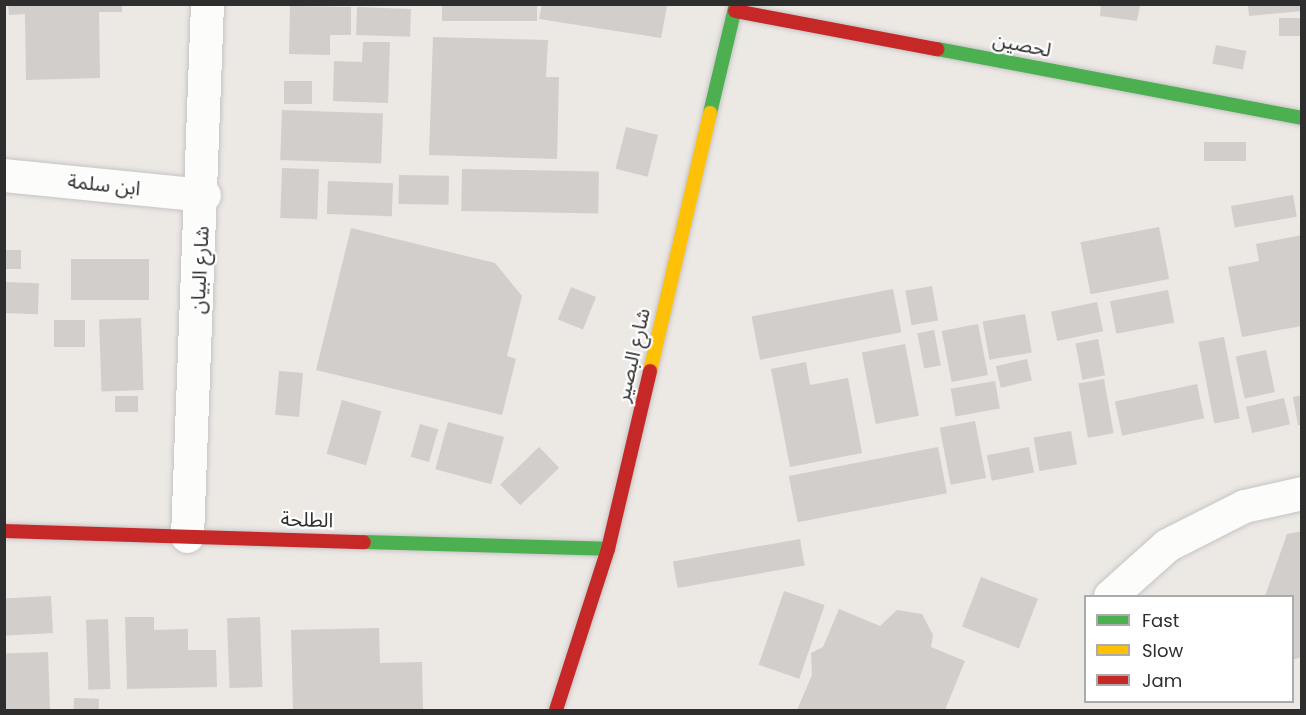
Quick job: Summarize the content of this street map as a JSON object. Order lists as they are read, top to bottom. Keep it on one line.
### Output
{"streets":{"street":["لحصين","ابن سلمة","شارع البيان","شارع البصير","الطلحة"]},"crossings":[["لحصين","شارع البصير"],["ابن سلمة","شارع البيان"],["شارع البيان","الطلحة"],["شارع البصير","الطلحة"]],"legend":["Fast","Slow","Jam"]}
